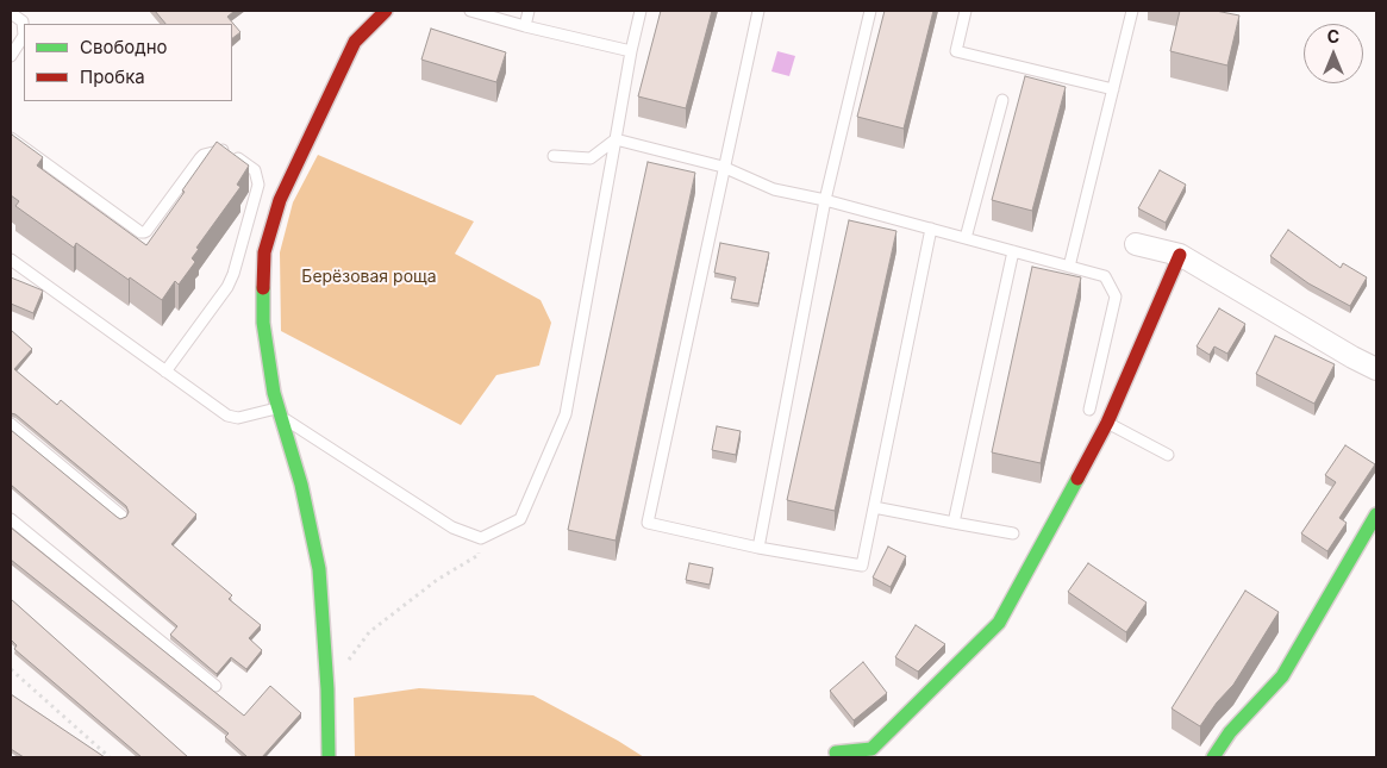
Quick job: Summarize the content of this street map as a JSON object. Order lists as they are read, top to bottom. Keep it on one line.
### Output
{"parks":["Берёзовая роща"],"legend":["Свободно","Пробка"],"north":"top"}
